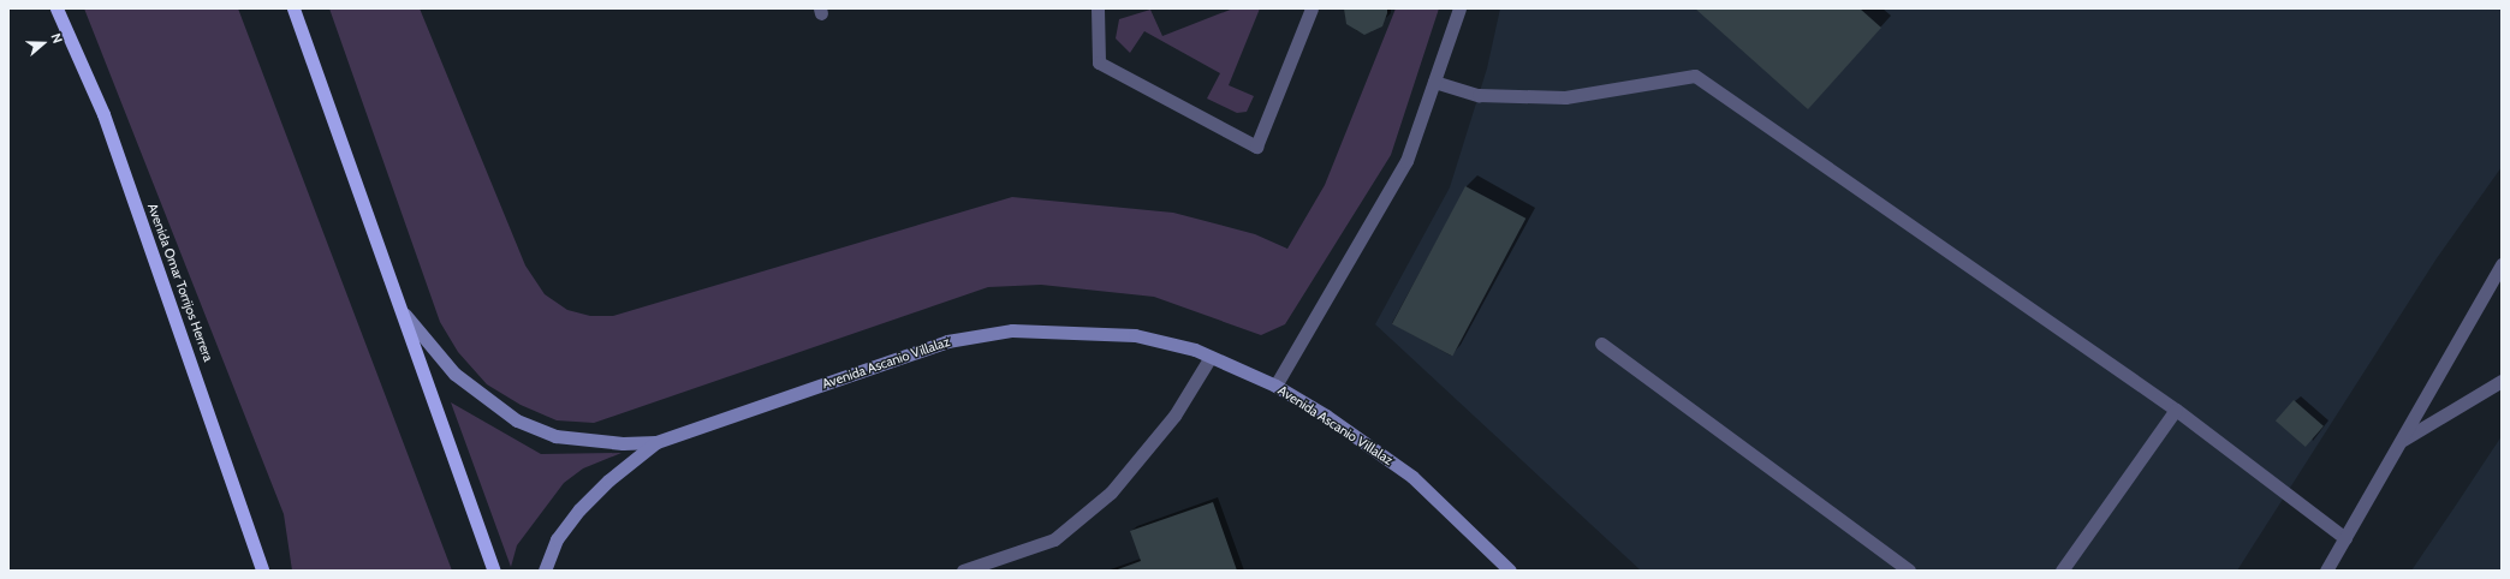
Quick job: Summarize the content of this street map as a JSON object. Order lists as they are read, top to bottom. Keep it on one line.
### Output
{"streets":{"highway":["Avenida Omar Torrijos Herrera"],"main road":["Avenida Ascanio Villalaz"]},"north":"right"}
